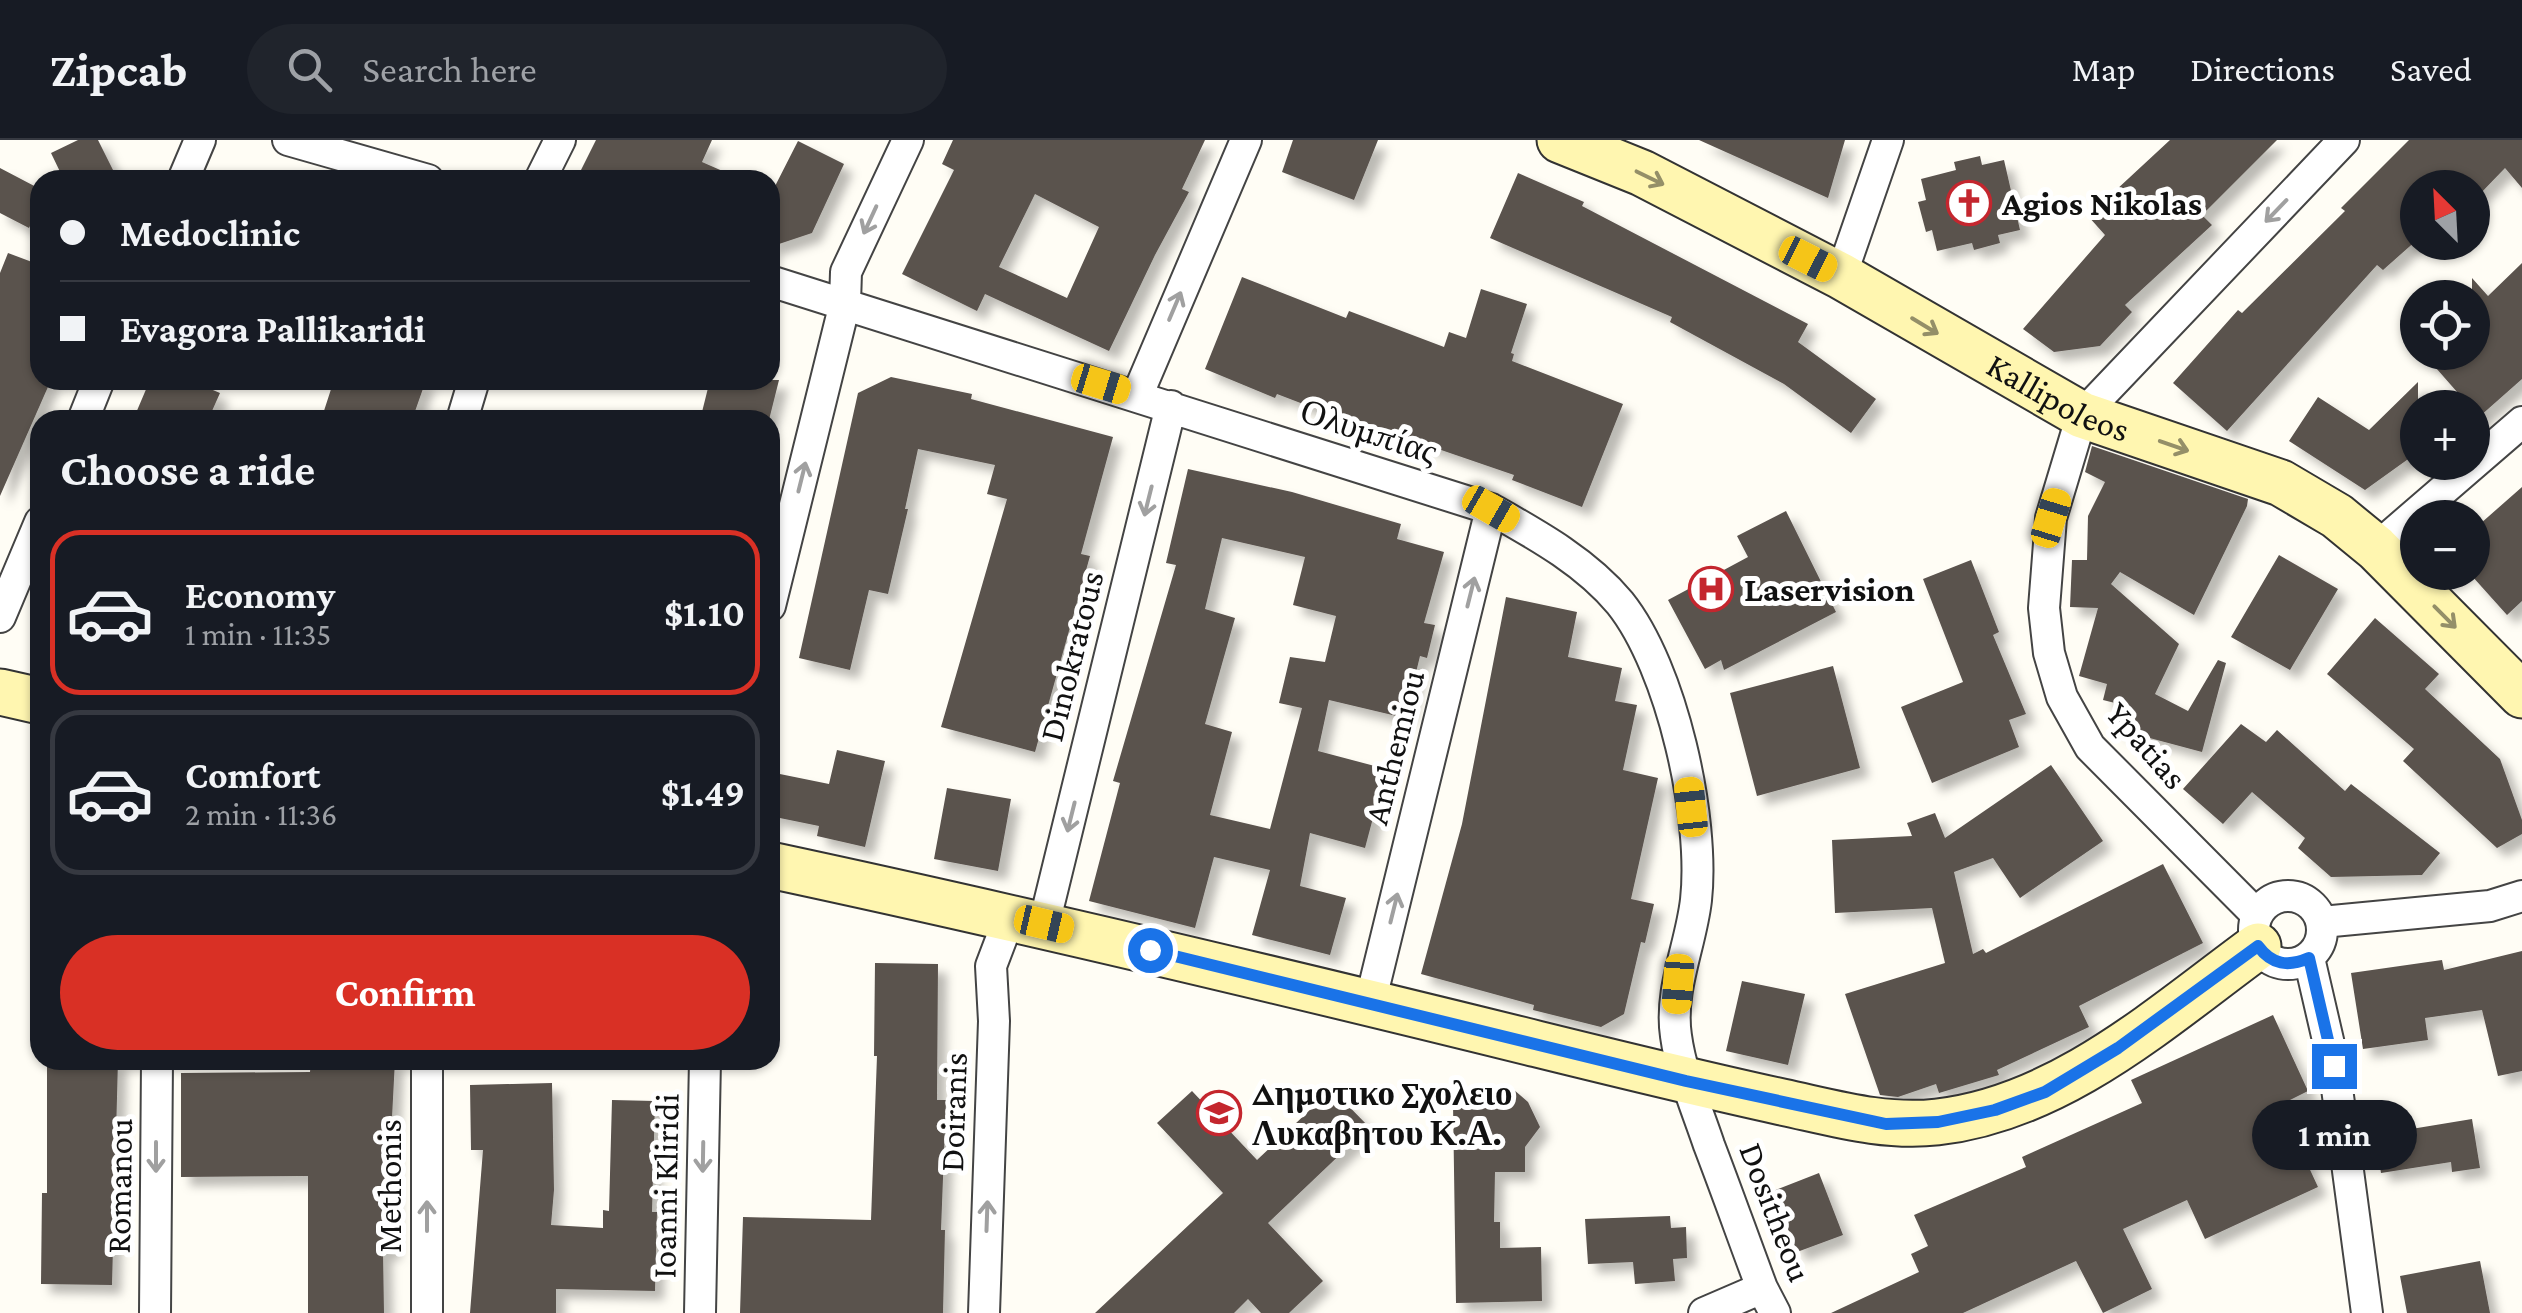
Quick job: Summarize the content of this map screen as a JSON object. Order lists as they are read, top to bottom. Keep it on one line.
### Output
{"streets":{"street":["Kallipoleos","Ολυμπίας","Dinokratous","Ypatias","Anthemiou","Doiranis","Romanou","Methonis","Ioanni Kliridi","Dositheou"]},"crossings":[["Kallipoleos","Ypatias"],["Ολυμπίας","Dinokratous"],["Ολυμπίας","Anthemiou"],["Ολυμπίας","Dositheou"],["Dinokratous","Doiranis"]],"one_way":["Kallipoleos","Dinokratous","Anthemiou","Doiranis","Romanou","Methonis","Ioanni Kliridi"],"places":{"church":["Agios Nikolas"],"hospital":["Laservision"],"school or university":["Δημοτικο Σχολειο Λυκαβητου Κ.Α."]},"north":"top left","page":{"header":"Zipcab","search":"Search here","nav":["Map","Directions","Saved"],"map_buttons":["+","−"],"banner":["Medoclinic","Evagora Pallikaridi"],"heading":"Choose a ride","list":[{"name":"Economy","note":"1 min · 11:35","value":"$1.10"},{"name":"Comfort","note":"2 min · 11:36","value":"$1.49"}],"buttons":"Confirm","bubble":"1 min"}}
